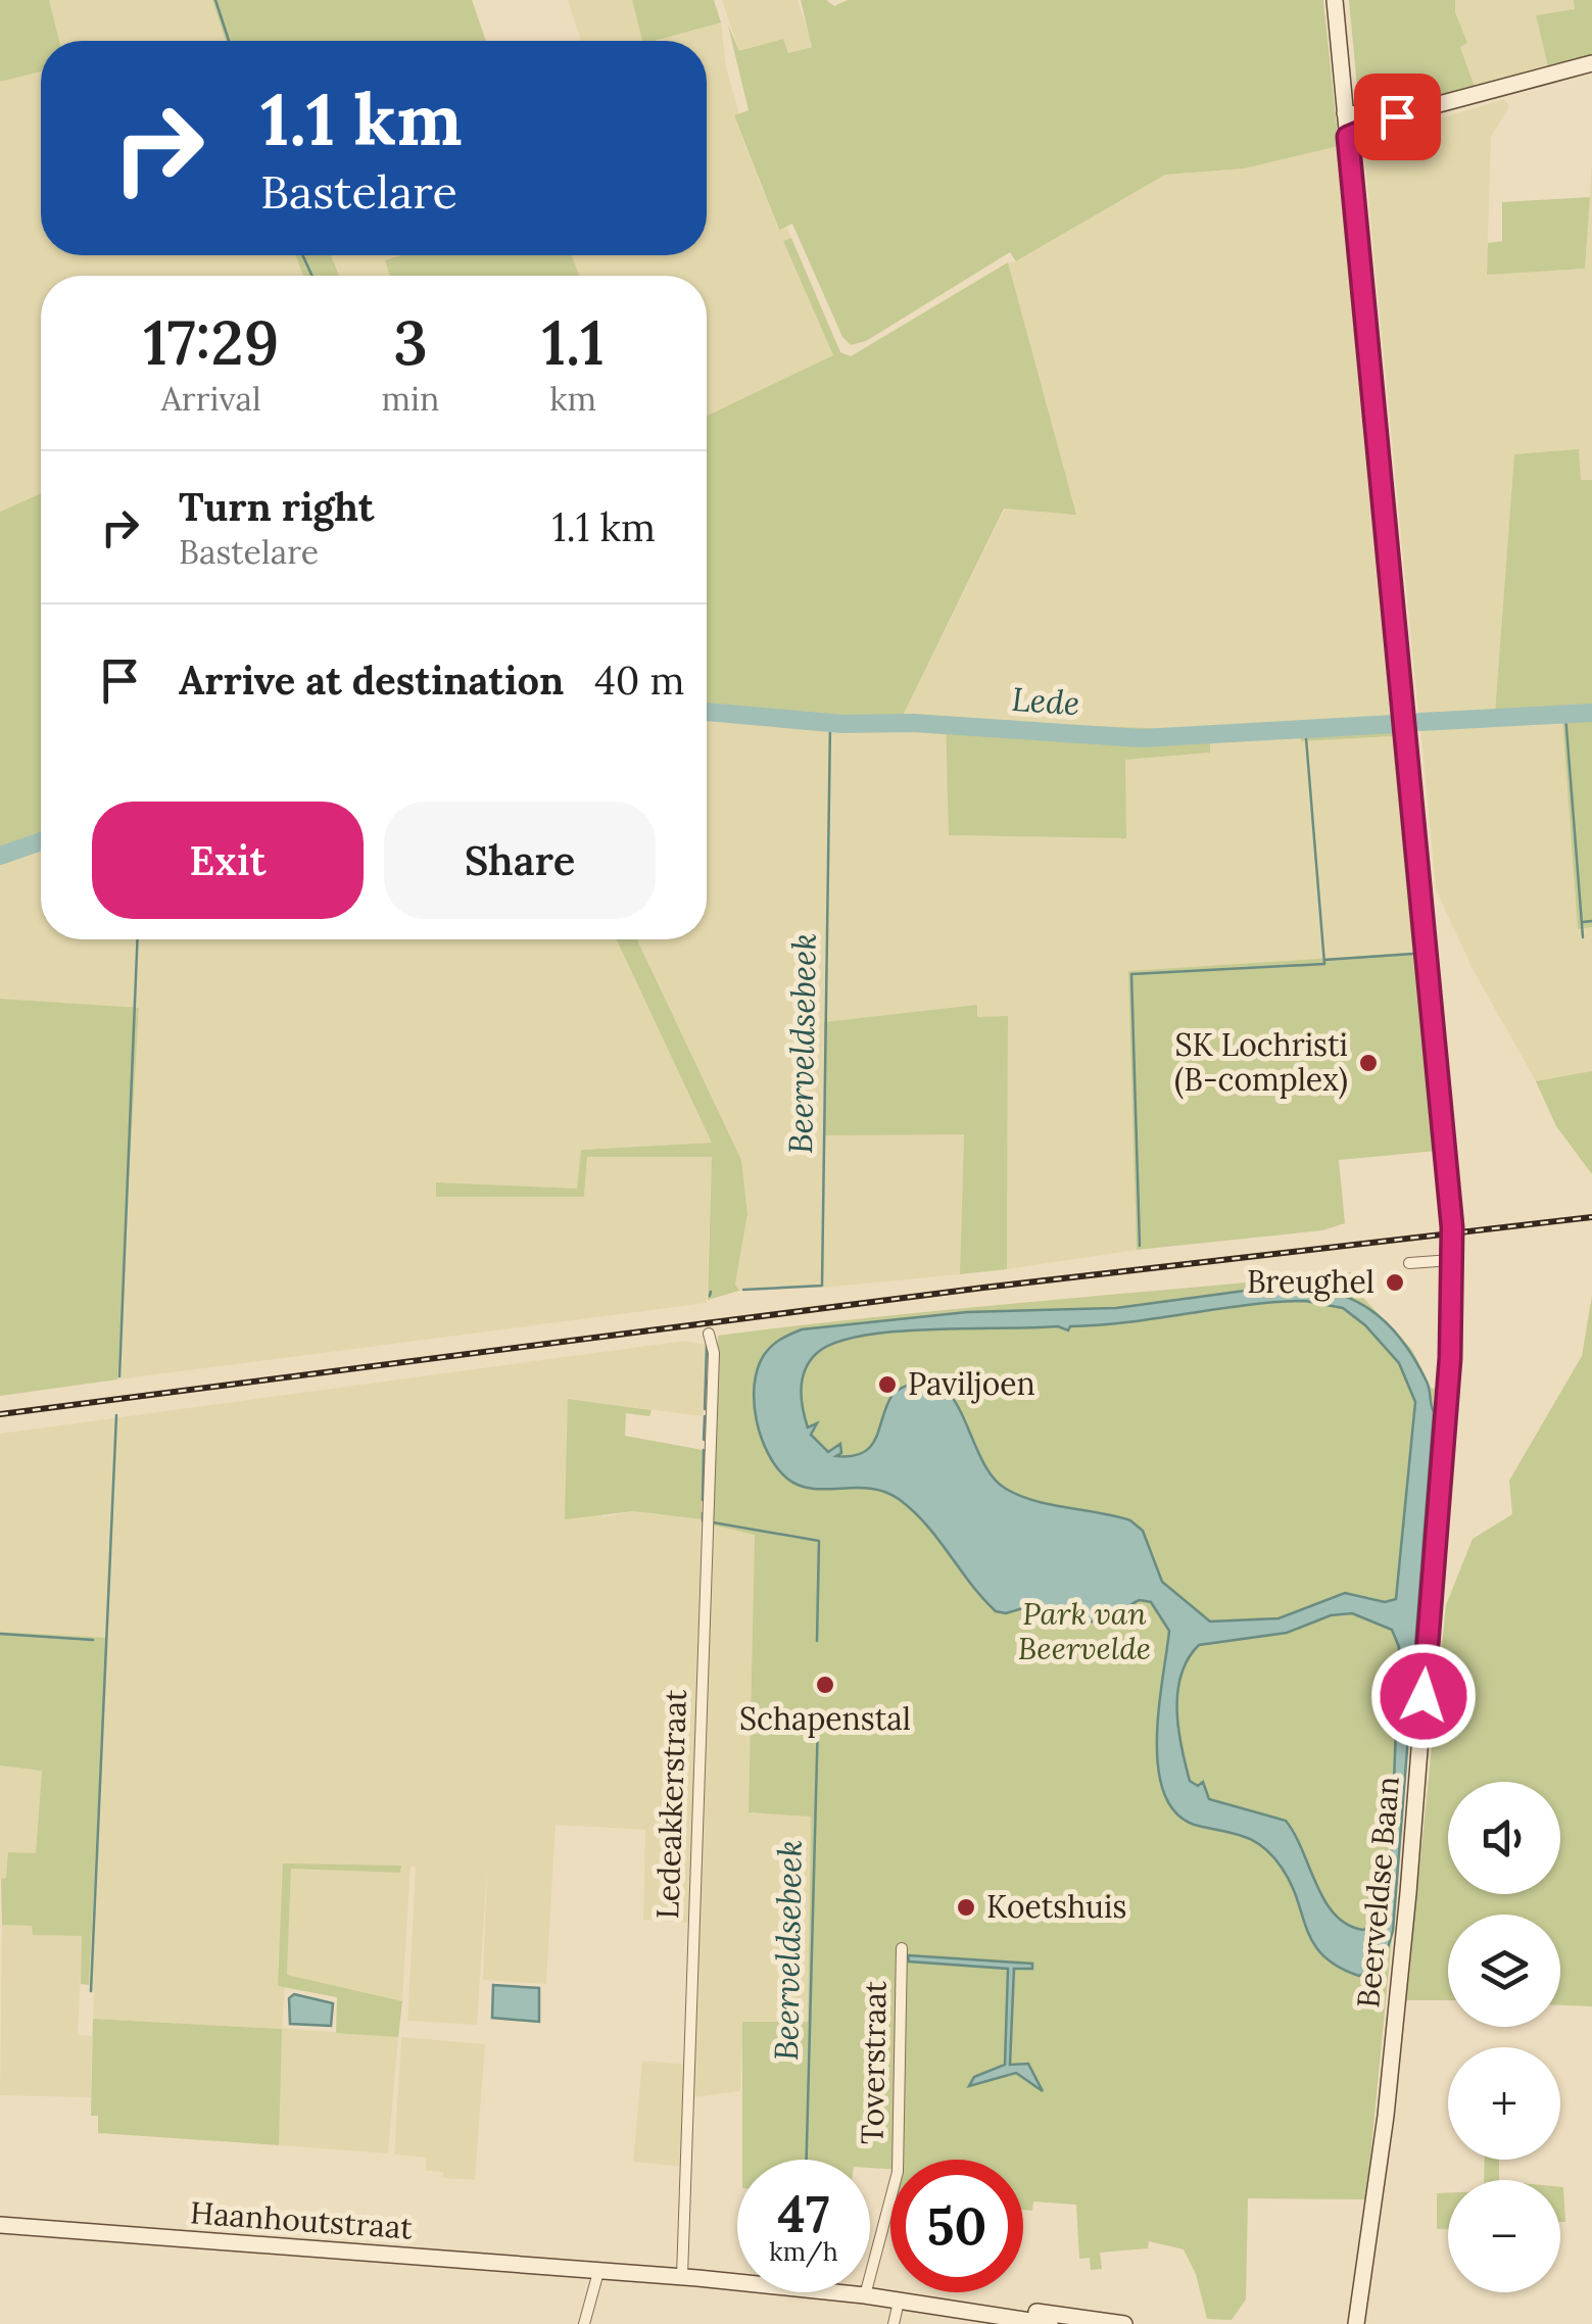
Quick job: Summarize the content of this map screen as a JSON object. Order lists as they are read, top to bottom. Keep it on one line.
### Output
{"streets":{"main road":["Beerveldse Baan","Haanhoutstraat"],"street":["Ledeakkerstraat","Toverstraat"]},"crossings":[["Ledeakkerstraat","Haanhoutstraat"],["Toverstraat","Haanhoutstraat"]],"water":["Lede","Beerveldsebeek"],"parks":["Park van Beervelde"],"places":["SK Lochristi (B-complex)","Breughel","Paviljoen","Schapenstal","Koetshuis"],"page":{"turn":["1.1 km","Bastelare"],"eta":["17:29","Arrival","3","min","1.1","km"],"list":[{"name":"Turn right","note":"Bastelare","value":"1.1 km"},{"name":"Arrive at destination","value":"40 m"}],"buttons":["Exit","Share"],"map_buttons":["+","−"],"speed":"47 km/h","limit":"50"}}
